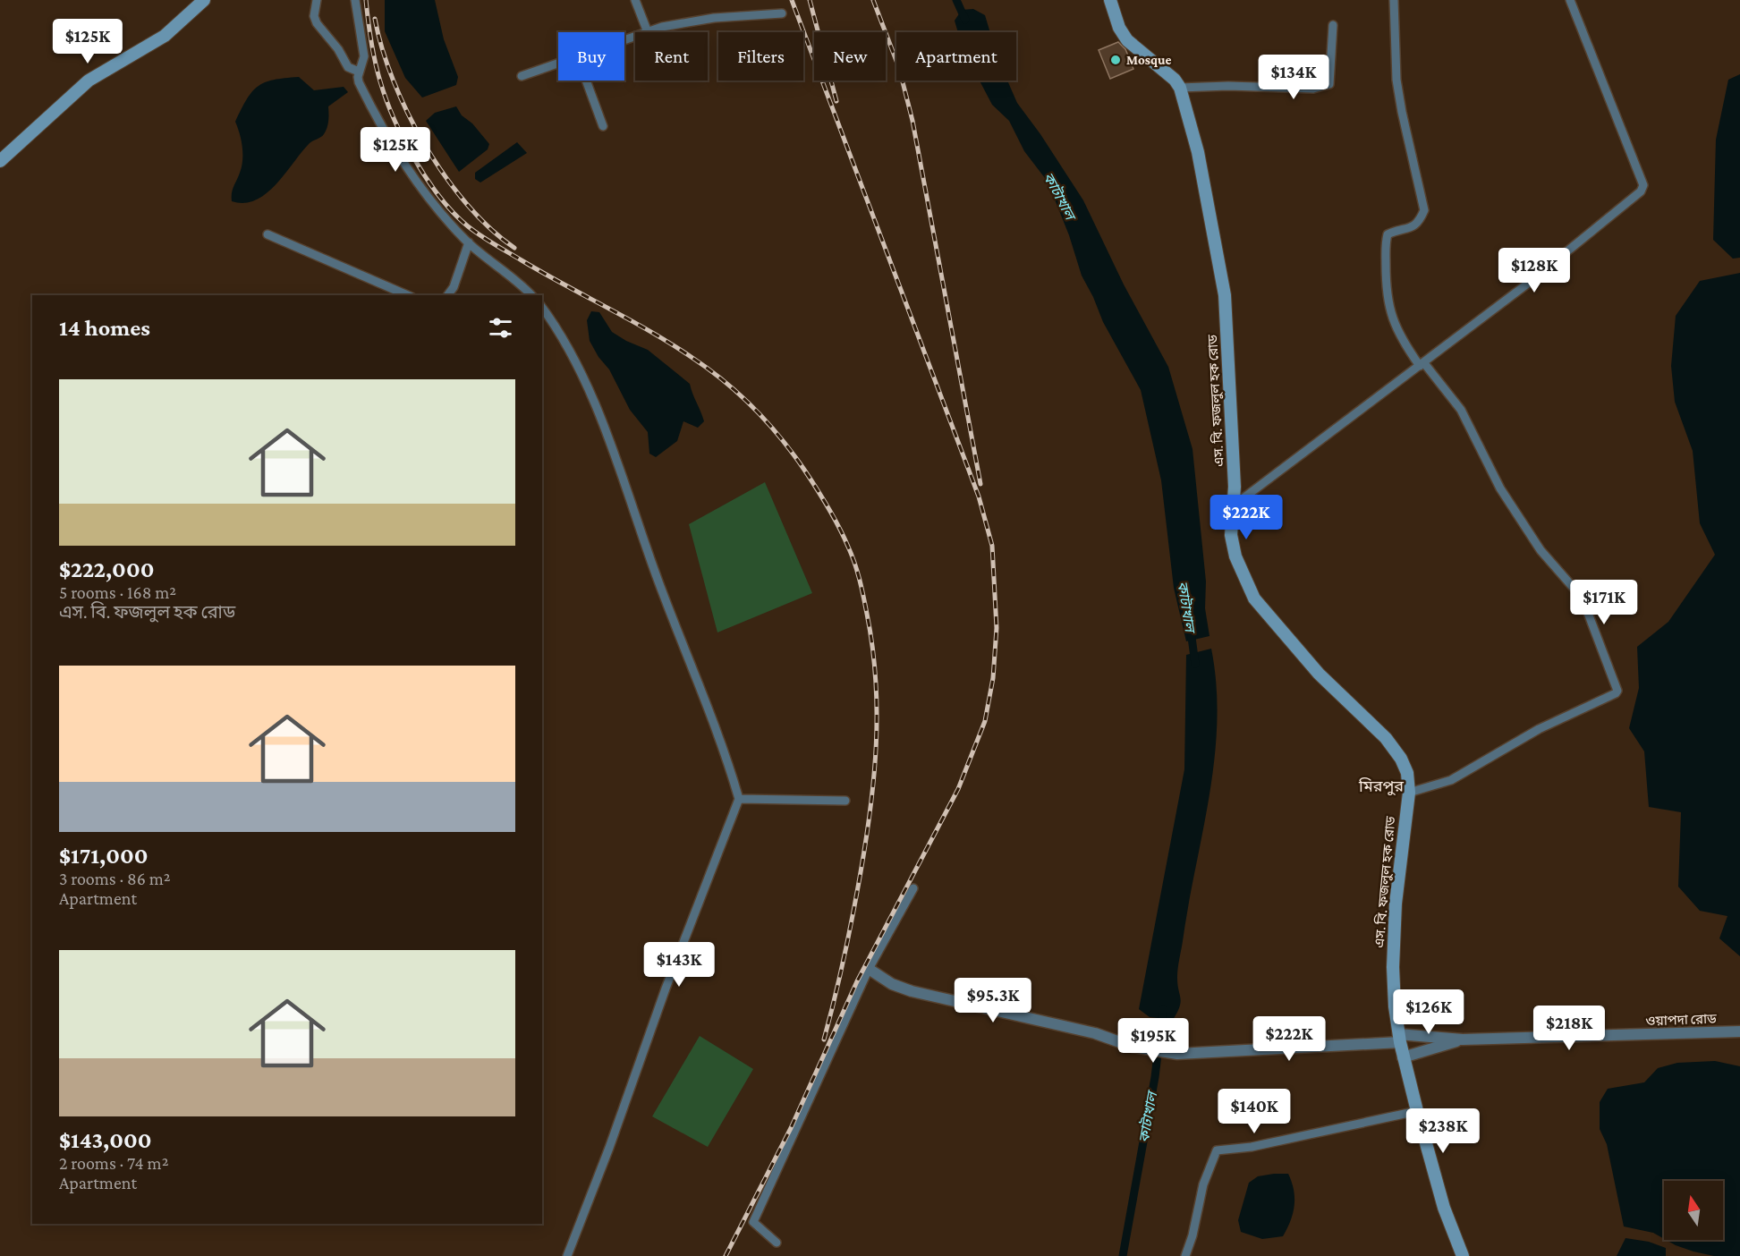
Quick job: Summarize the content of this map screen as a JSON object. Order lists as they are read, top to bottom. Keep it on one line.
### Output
{"streets":{"main road":["এস. বি. ফজলুল হক রোড"],"street":["ওয়াপদা রোড"]},"crossings":[["এস. বি. ফজলুল হক রোড","ওয়াপদা রোড"]],"districts":["মিরপুর"],"water":["কাটাখাল"],"places":["Mosque"],"north":"top","page":{"price":["$125K","$134K","$125K","$128K","$222K","$171K","$143K","$95.3K","$126K","$218K","$222K","$195K","$140K","$238K"],"chip":["Buy","Rent","Filters","New","Apartment"],"heading":"14 homes","list":[{"name":"$222,000","note":"5 rooms · 168 m² · এস. বি. ফজলুল হক রোড"},{"name":"$171,000","note":"3 rooms · 86 m² · Apartment"},{"name":"$143,000","note":"2 rooms · 74 m² · Apartment"}]}}
